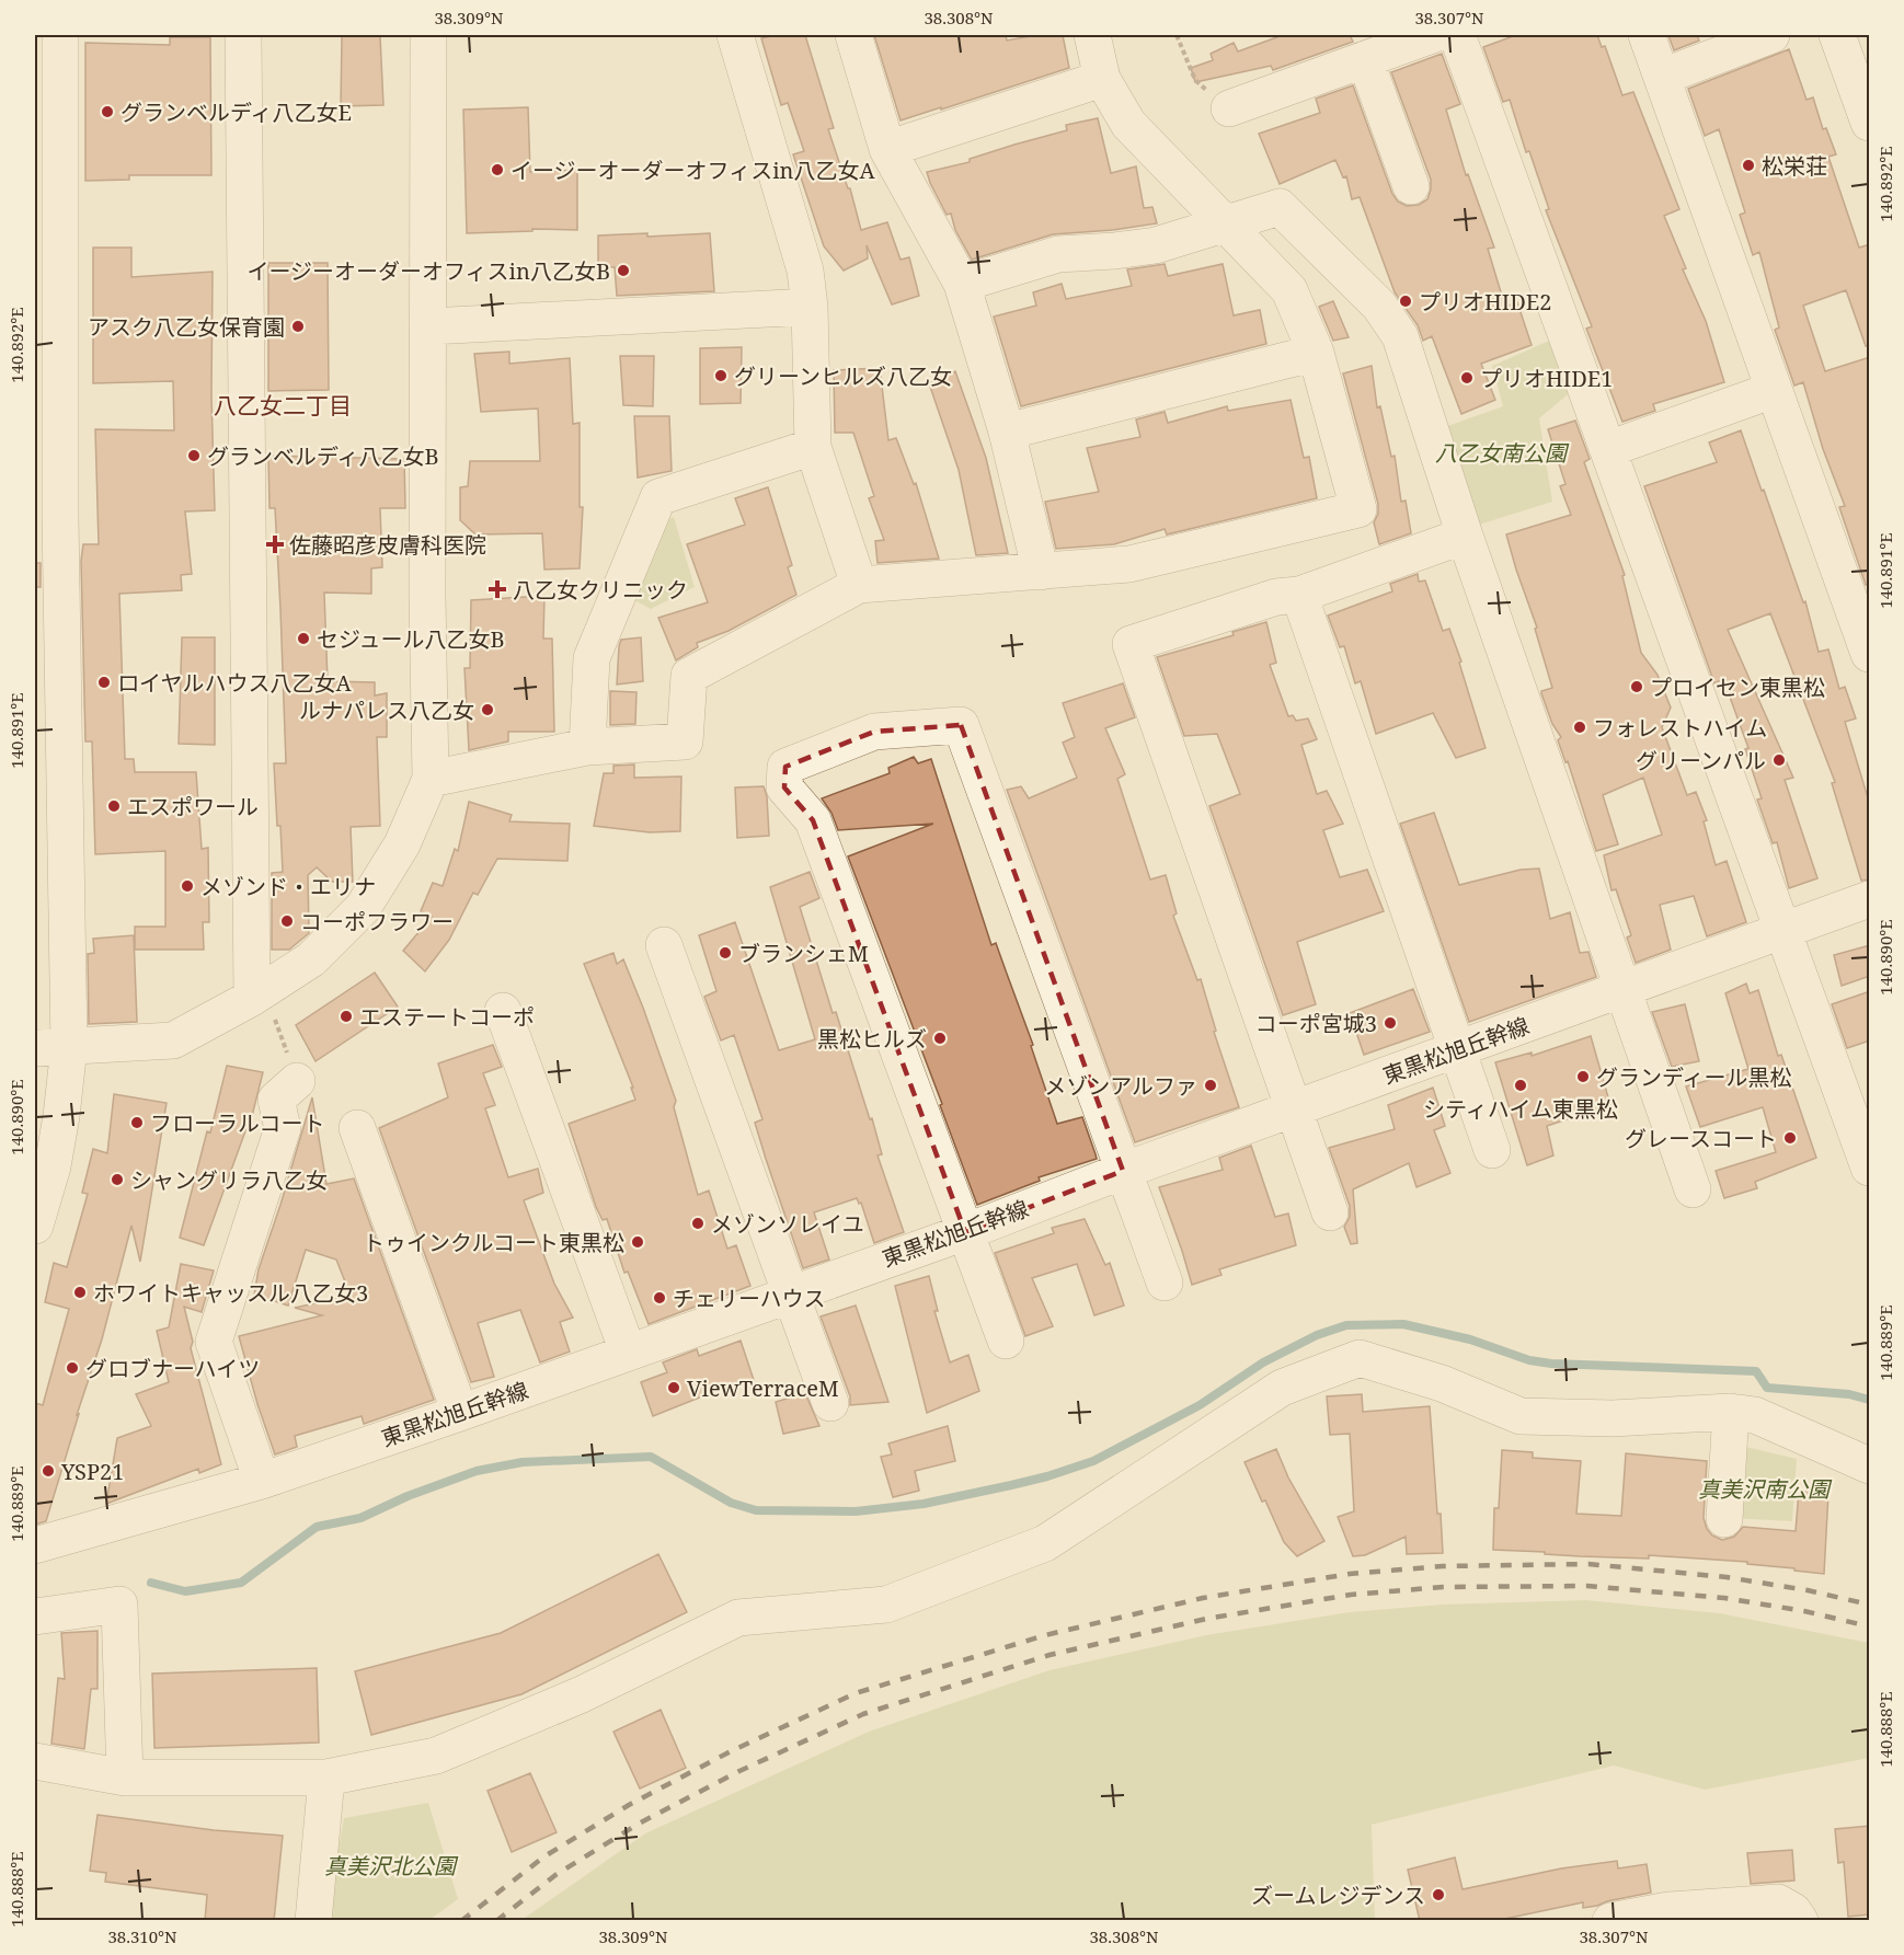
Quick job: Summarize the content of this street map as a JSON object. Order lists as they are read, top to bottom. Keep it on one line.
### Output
{"streets":{"street":["東黒松旭丘幹線"]},"districts":["八乙女二丁目"],"parks":["八乙女南公園","真美沢南公園","真美沢北公園"],"places":{"other":["グランベルディ八乙女E","松栄荘","イージーオーダーオフィスin八乙女A","イージーオーダーオフィスin八乙女B","プリオHIDE2","アスク八乙女保育園","グリーンヒルズ八乙女","プリオHIDE1","グランベルディ八乙女B","セジュール八乙女B","ロイヤルハウス八乙女A","プロイセン東黒松","ルナパレス八乙女","フォレストハイム","グリーンパル","エスポワール","メゾンド・エリナ","コーポフラワー","ブランシェM","エステートコーポ","コーポ宮城3","黒松ヒルズ","グランディール黒松","メゾンアルファ","シティハイム東黒松","フローラルコート","グレースコート","シャングリラ八乙女","メゾンソレイユ","トゥインクルコート東黒松","ホワイトキャッスル八乙女3","チェリーハウス","グロブナーハイツ","ViewTerraceM","YSP21","ズームレジデンス"],"health":["佐藤昭彦皮膚科医院","八乙女クリニック"]},"coordinates":["38.309°N","38.308°N","38.307°N","140.892°E","140.891°E","140.890°E","140.889°E","140.888°E","38.310°N"]}
